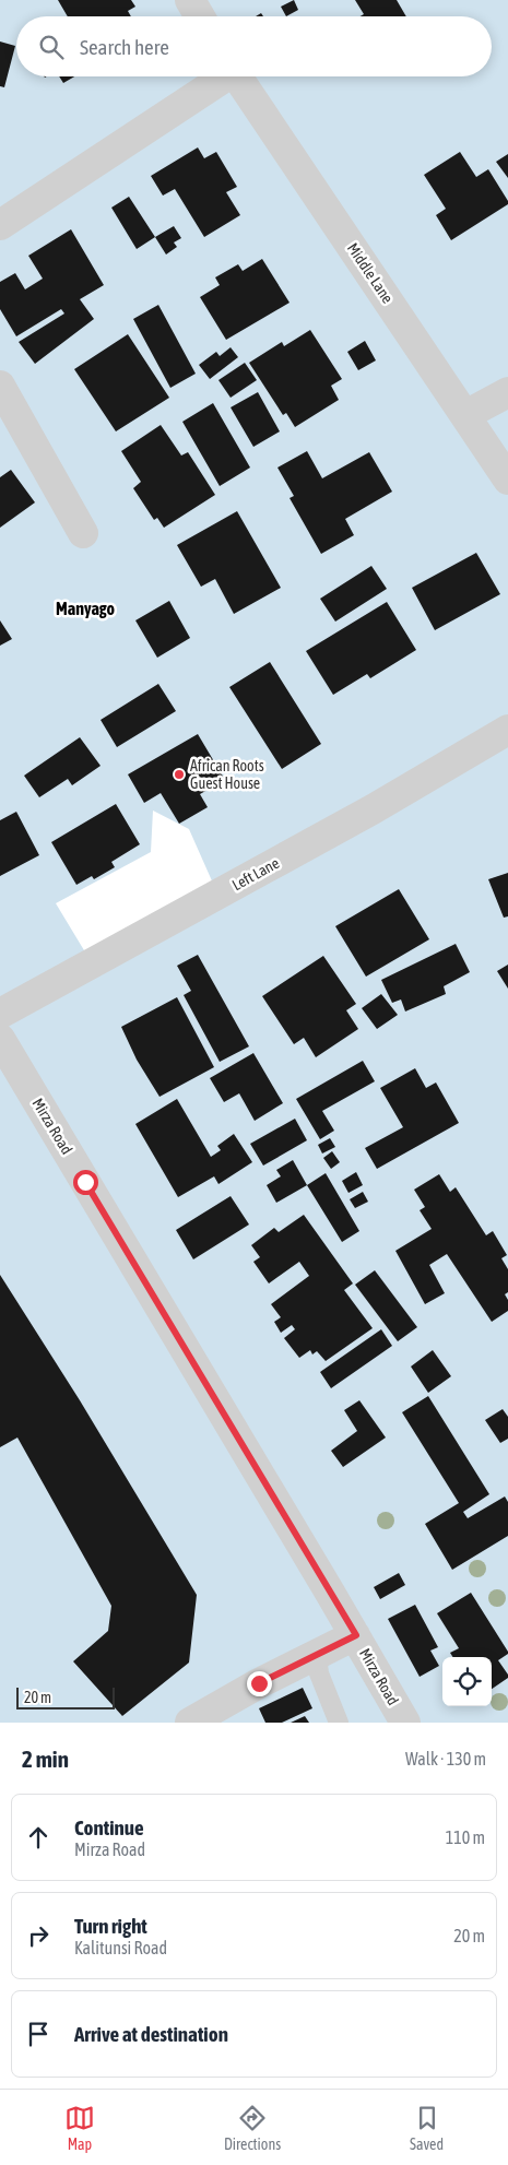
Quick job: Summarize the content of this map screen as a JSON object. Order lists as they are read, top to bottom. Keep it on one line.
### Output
{"streets":{"street":["Middle Lane","Left Lane","Mirza Road"]},"districts":["Manyago"],"places":["African Roots Guest House"],"scale_bar":"20 m","page":{"search":"Search here","scale":"20 m","heading":["2 min","Walk · 130 m"],"list":[["Continue","Mirza Road","110 m"],["Turn right","Kalitunsi Road","20 m"],"Arrive at destination"],"nav":["Map","Directions","Saved"]}}
